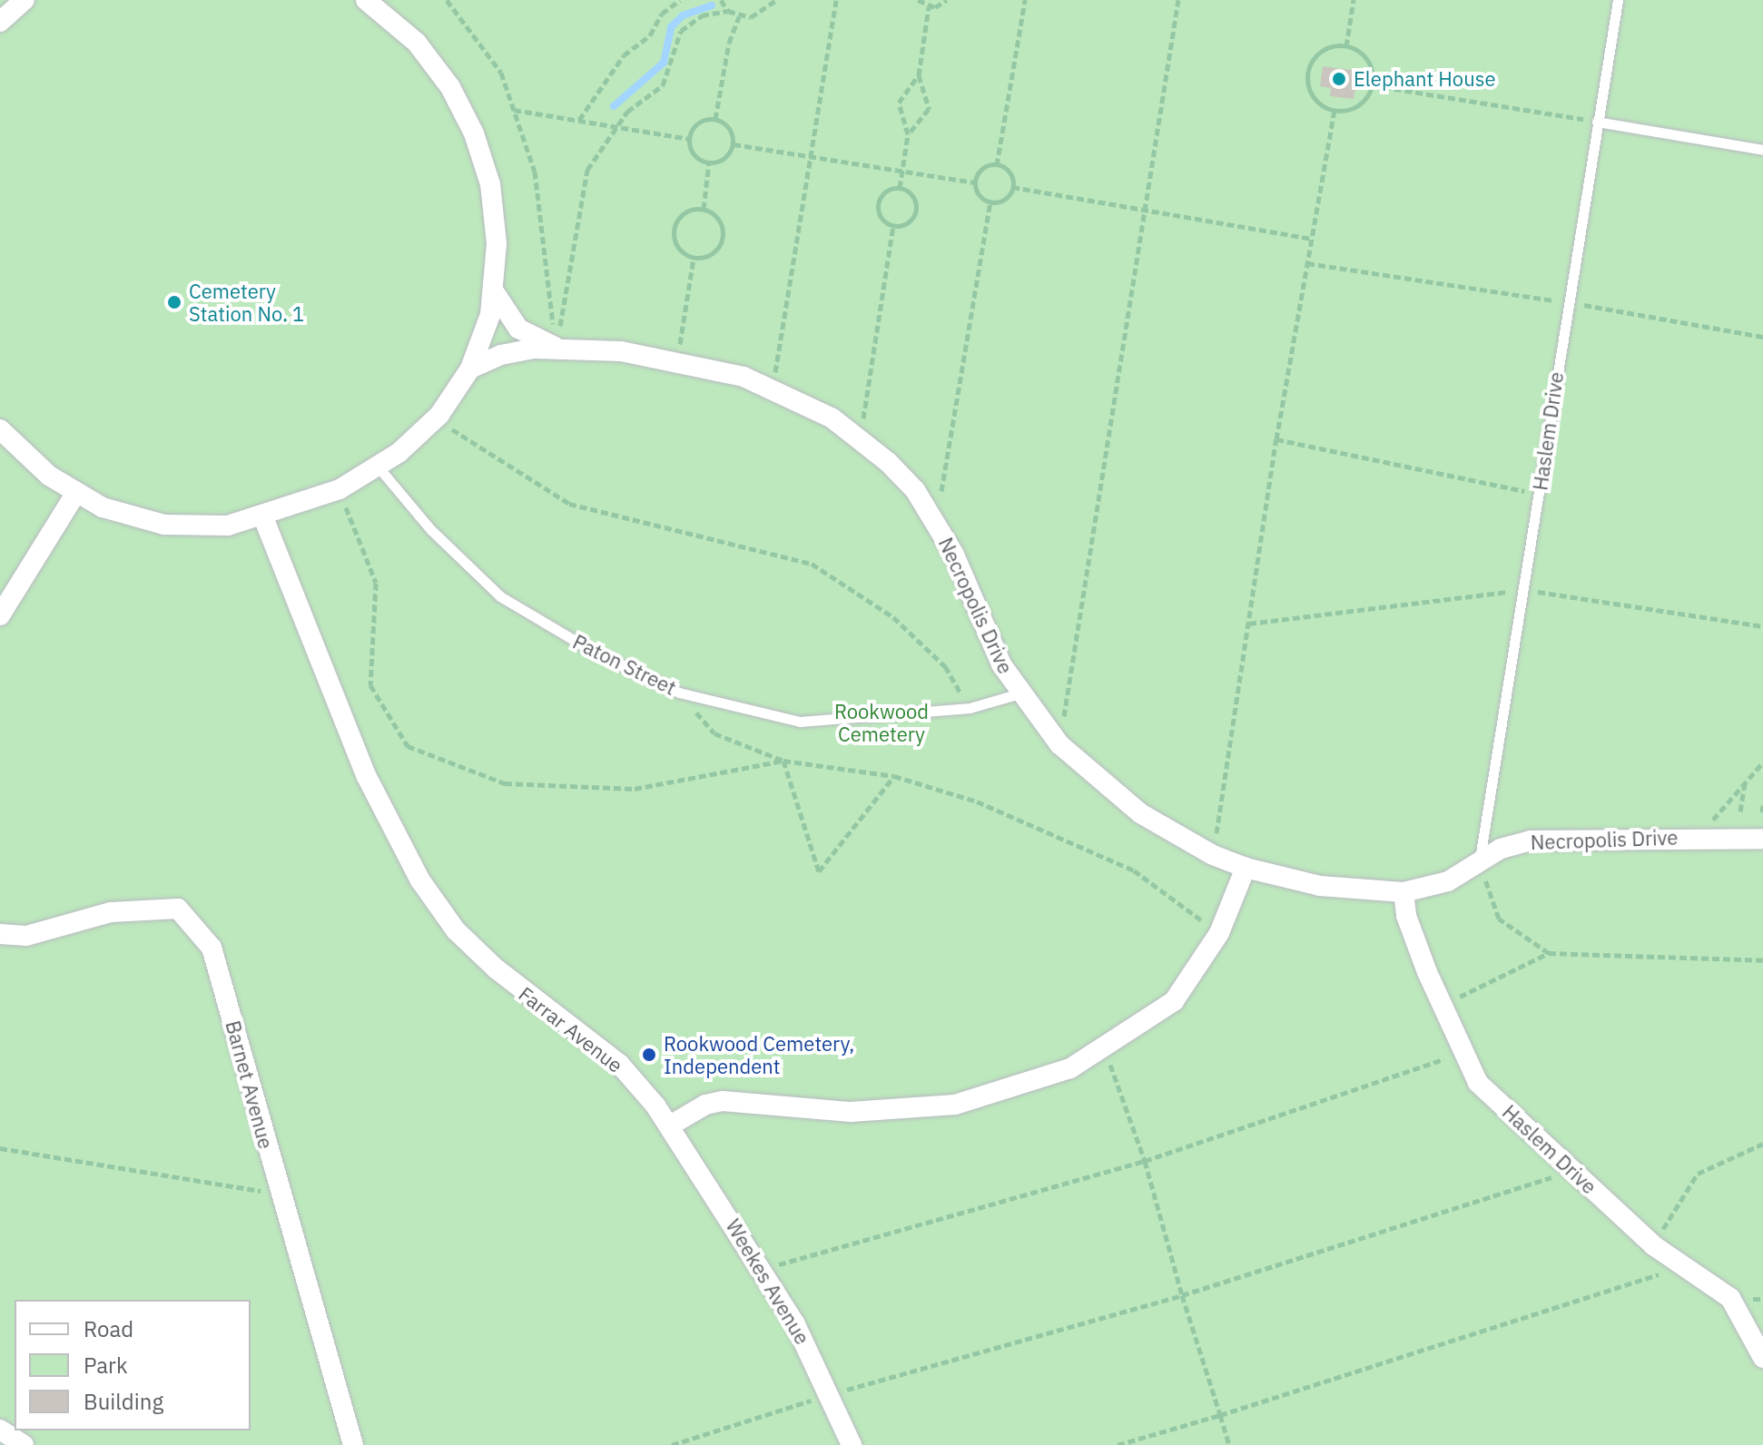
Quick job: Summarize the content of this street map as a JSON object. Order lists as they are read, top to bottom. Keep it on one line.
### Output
{"streets":{"street":["Haslem Drive","Necropolis Drive","Farrar Avenue","Barnet Avenue","Weekes Avenue"],"lane":["Paton Street"]},"crossings":[["Haslem Drive","Necropolis Drive"],["Necropolis Drive","Paton Street"],["Farrar Avenue","Weekes Avenue"]],"parks":["Rookwood Cemetery"],"places":["Elephant House","Cemetery Station No. 1","Rookwood Cemetery, Independent"],"legend":["Road","Park","Building"]}
